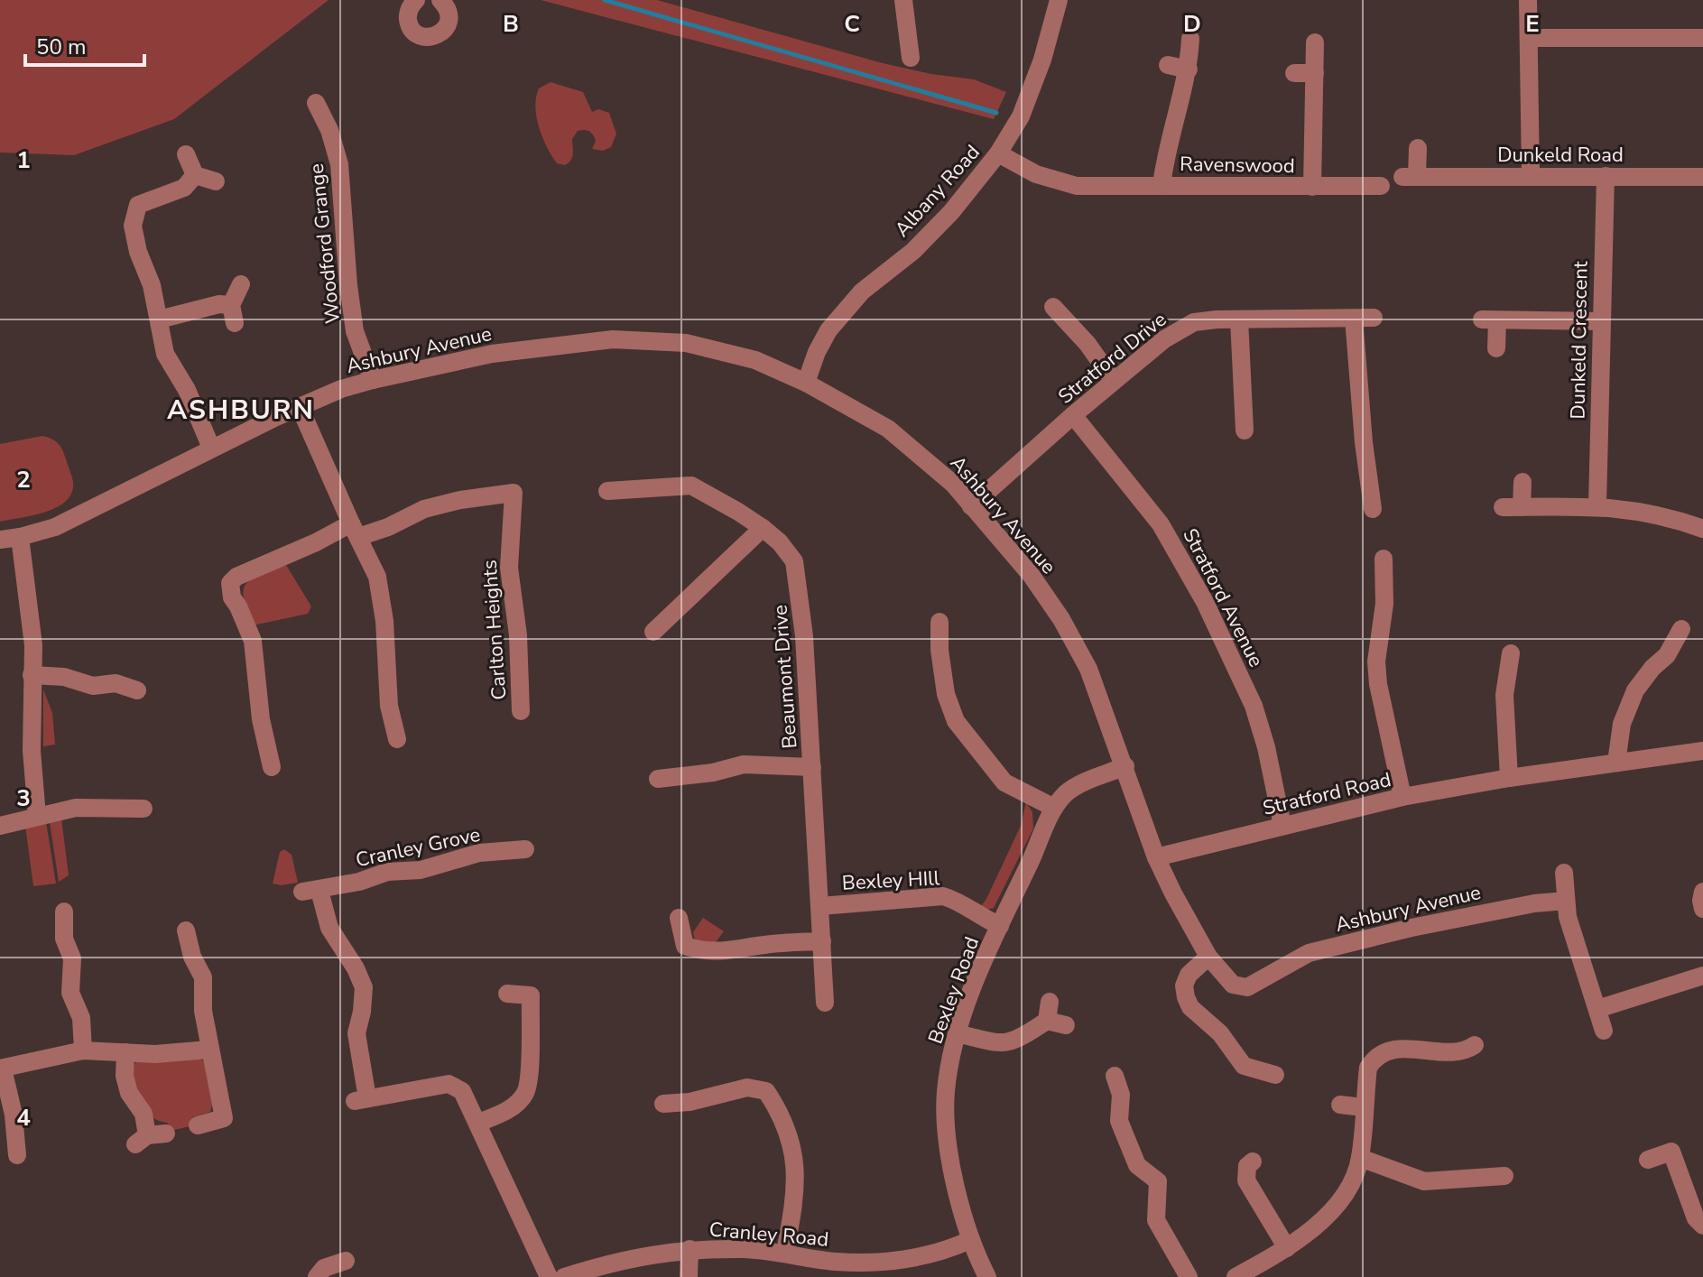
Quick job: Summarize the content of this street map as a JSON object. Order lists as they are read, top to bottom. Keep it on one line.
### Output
{"streets":{"street":["Dunkeld Road","Ravenswood","Albany Road","Woodford Grange","Dunkeld Crescent","Ashbury Avenue","Stratford Drive","Stratford Avenue","Carlton Heights","Beaumont Drive","Stratford Road","Cranley Grove","Bexley HIll","Bexley Road","Cranley Road"]},"crossings":[["Dunkeld Road","Dunkeld Crescent"],["Ravenswood","Albany Road"],["Albany Road","Ashbury Avenue"],["Woodford Grange","Ashbury Avenue"],["Ashbury Avenue","Stratford Drive"],["Ashbury Avenue","Stratford Road"],["Ashbury Avenue","Bexley Road"],["Stratford Drive","Stratford Avenue"],["Stratford Avenue","Stratford Road"],["Beaumont Drive","Bexley HIll"],["Bexley HIll","Bexley Road"],["Bexley Road","Cranley Road"]],"districts":["ASHBURN"],"scale_bar":"50 m","grid":{"columns":["B","C","D","E"],"rows":["1","2","3","4"]}}
